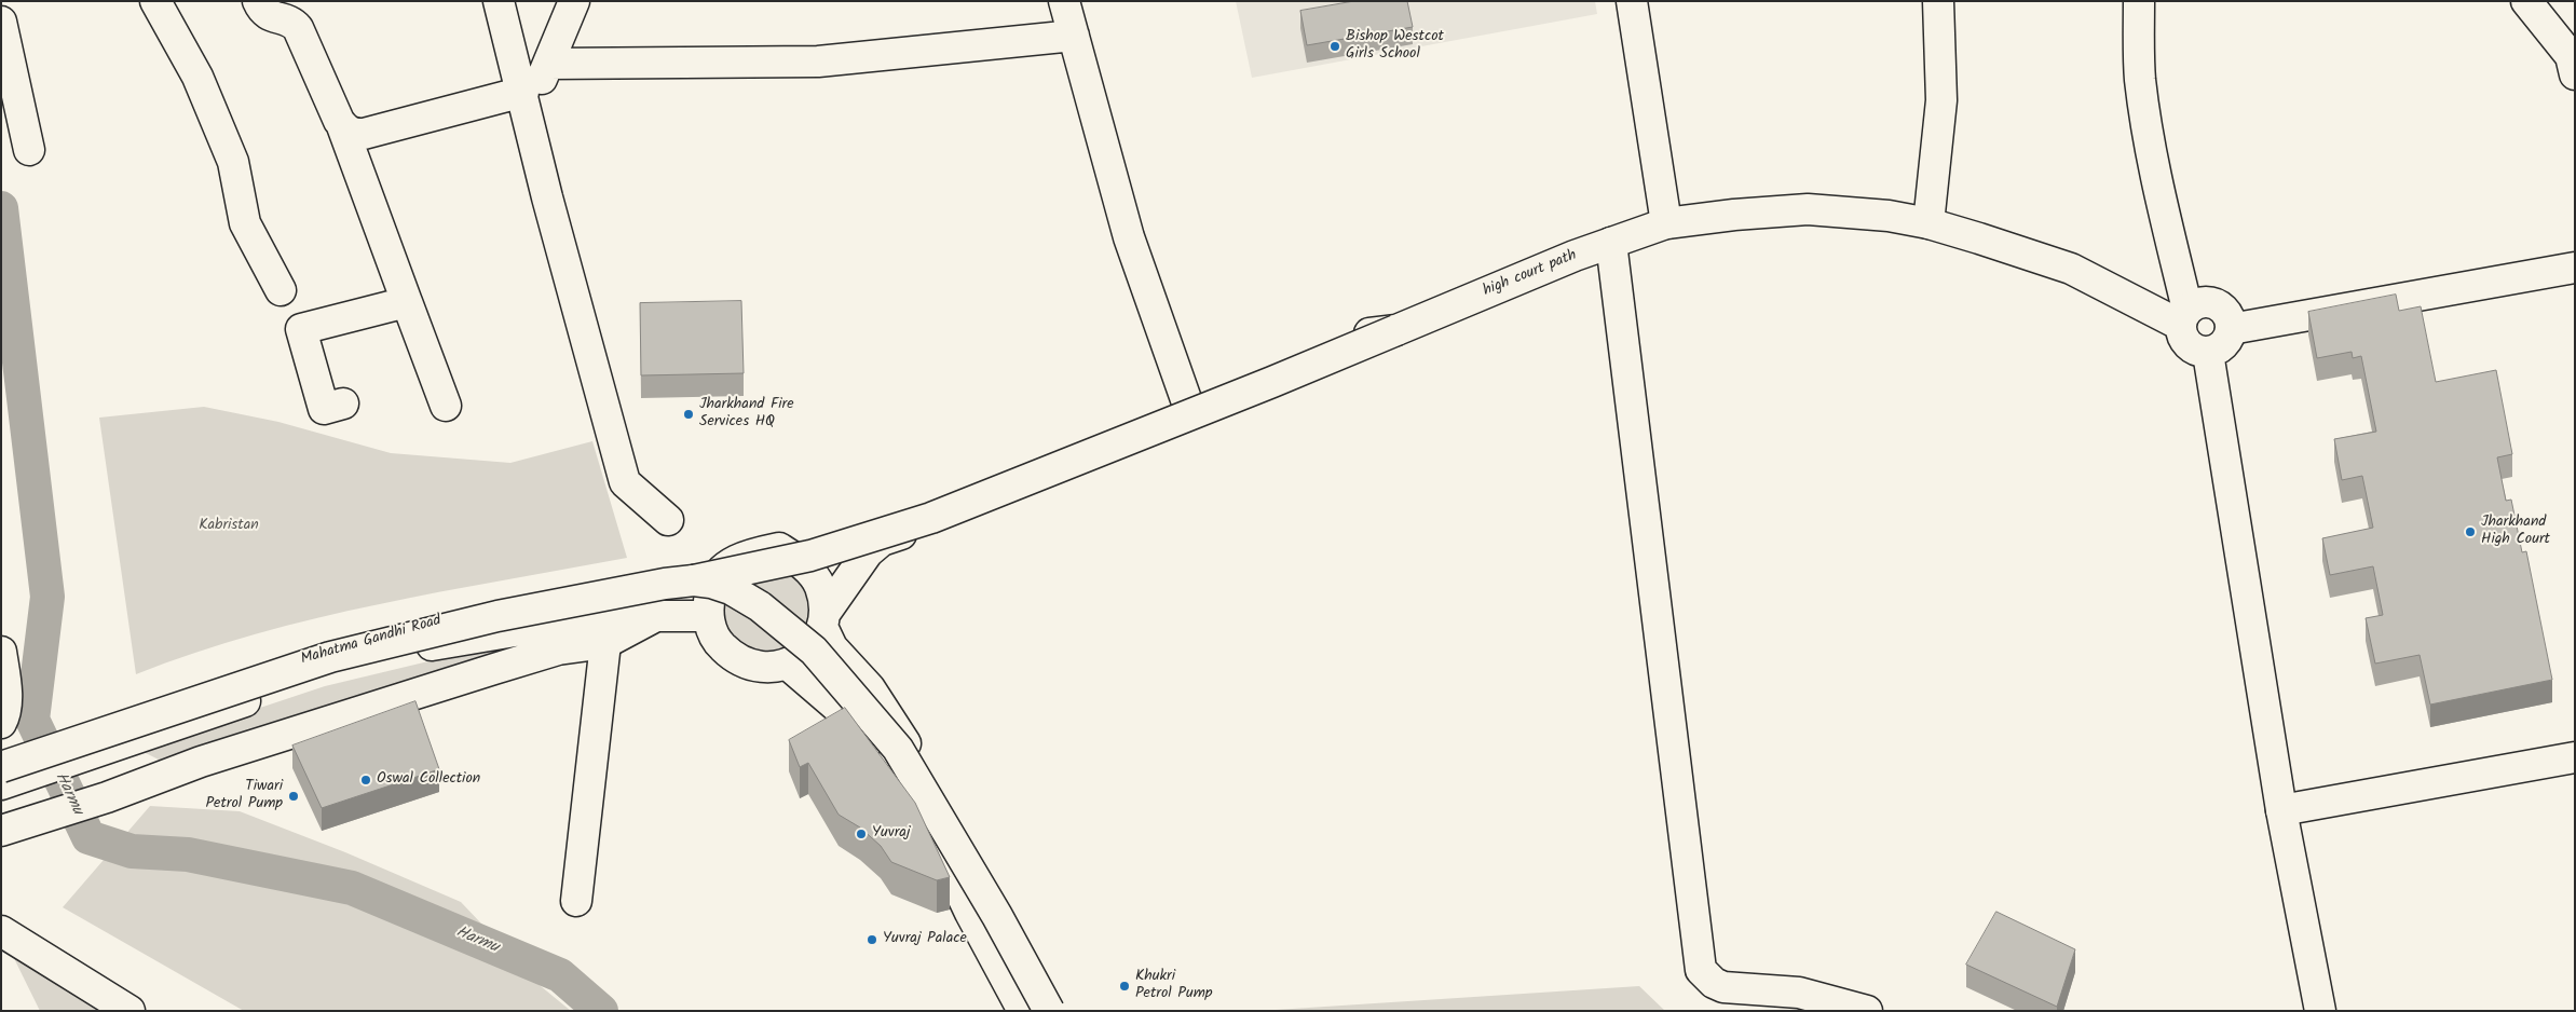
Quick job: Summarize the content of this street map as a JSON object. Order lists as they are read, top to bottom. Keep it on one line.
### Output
{"streets":{"main road":["high court path","Mahatma Gandhi Road"]},"water":["Harmu"],"parks":["Kabristan"],"places":["Bishop Westcot Girls School","Jharkhand Fire Services HQ","Jharkhand High Court","Oswal Collection","Tiwari Petrol Pump","Yuvraj","Yuvraj Palace","Khukri Petrol Pump"]}
